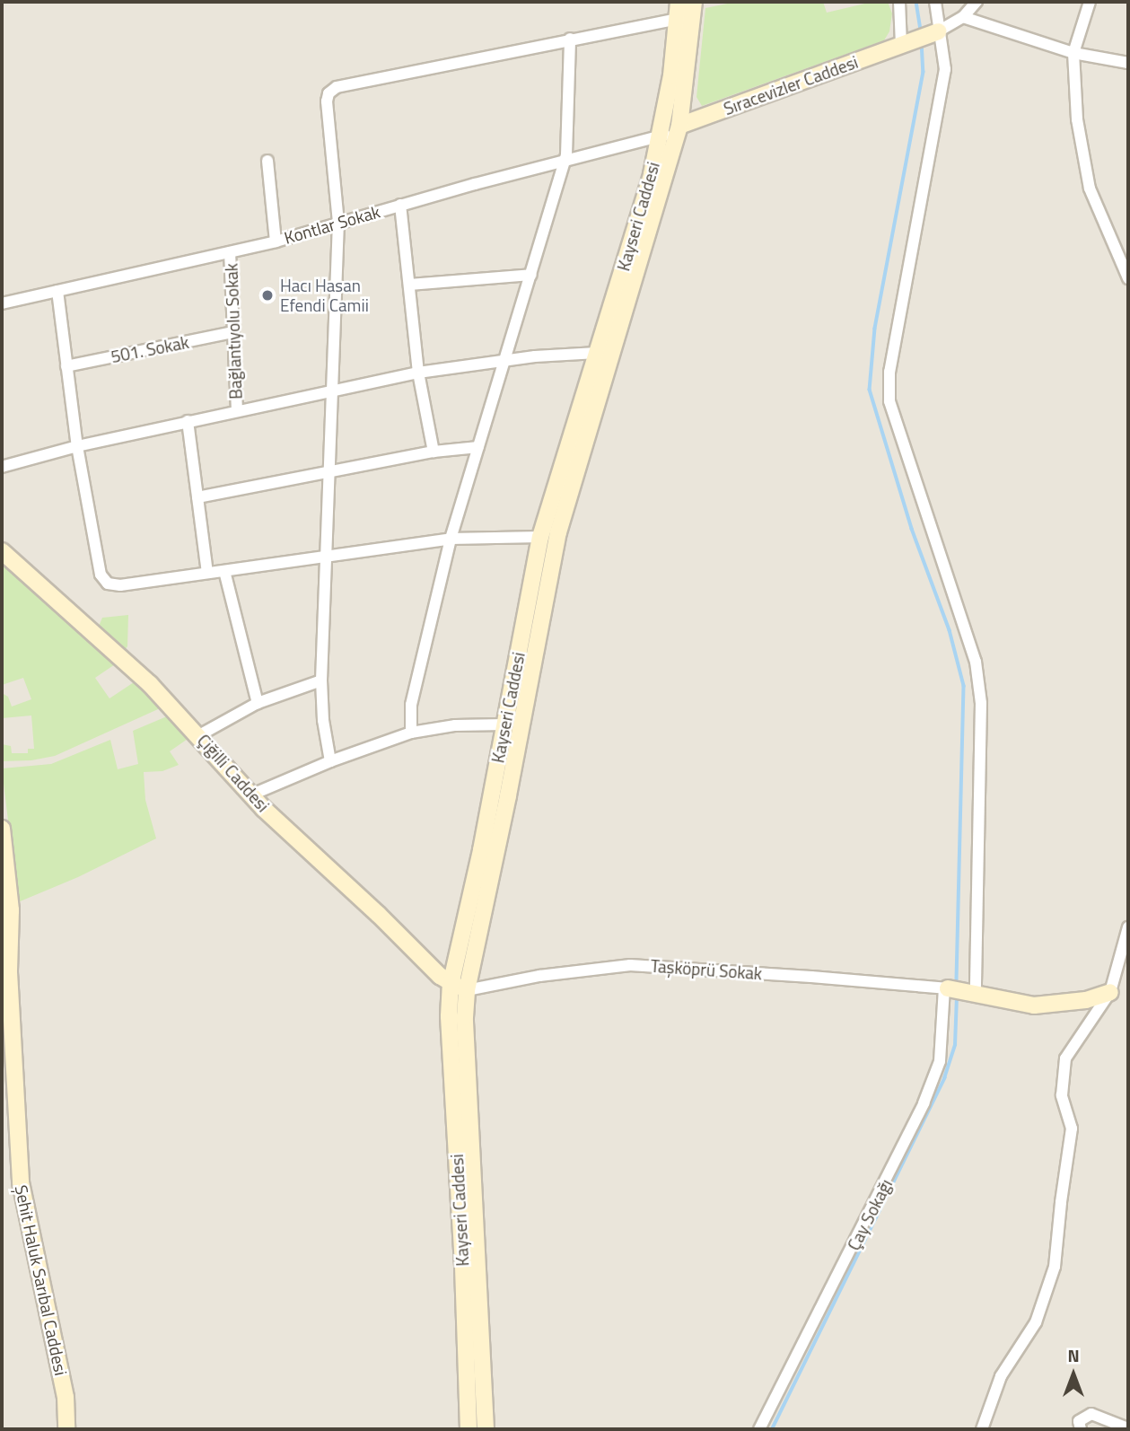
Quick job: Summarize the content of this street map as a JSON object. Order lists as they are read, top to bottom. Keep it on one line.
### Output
{"streets":{"main road":["Sıracevizler Caddesi","Kayseri Caddesi","Çiğilli Caddesi","Şehit Haluk Sarıbal Caddesi"],"street":["Kontlar Sokak","Bağlantıyolu Sokak","501. Sokak","Taşköprü Sokak","Çay Sokağı"]},"crossings":[["Sıracevizler Caddesi","Kayseri Caddesi"],["Sıracevizler Caddesi","Kontlar Sokak"],["Kayseri Caddesi","Kontlar Sokak"],["Kayseri Caddesi","Çiğilli Caddesi"],["Kayseri Caddesi","Taşköprü Sokak"],["Kontlar Sokak","Bağlantıyolu Sokak"],["Bağlantıyolu Sokak","501. Sokak"],["Çiğilli Caddesi","Taşköprü Sokak"],["Taşköprü Sokak","Çay Sokağı"]],"places":["Hacı Hasan Efendi Camii"],"north":"top"}
